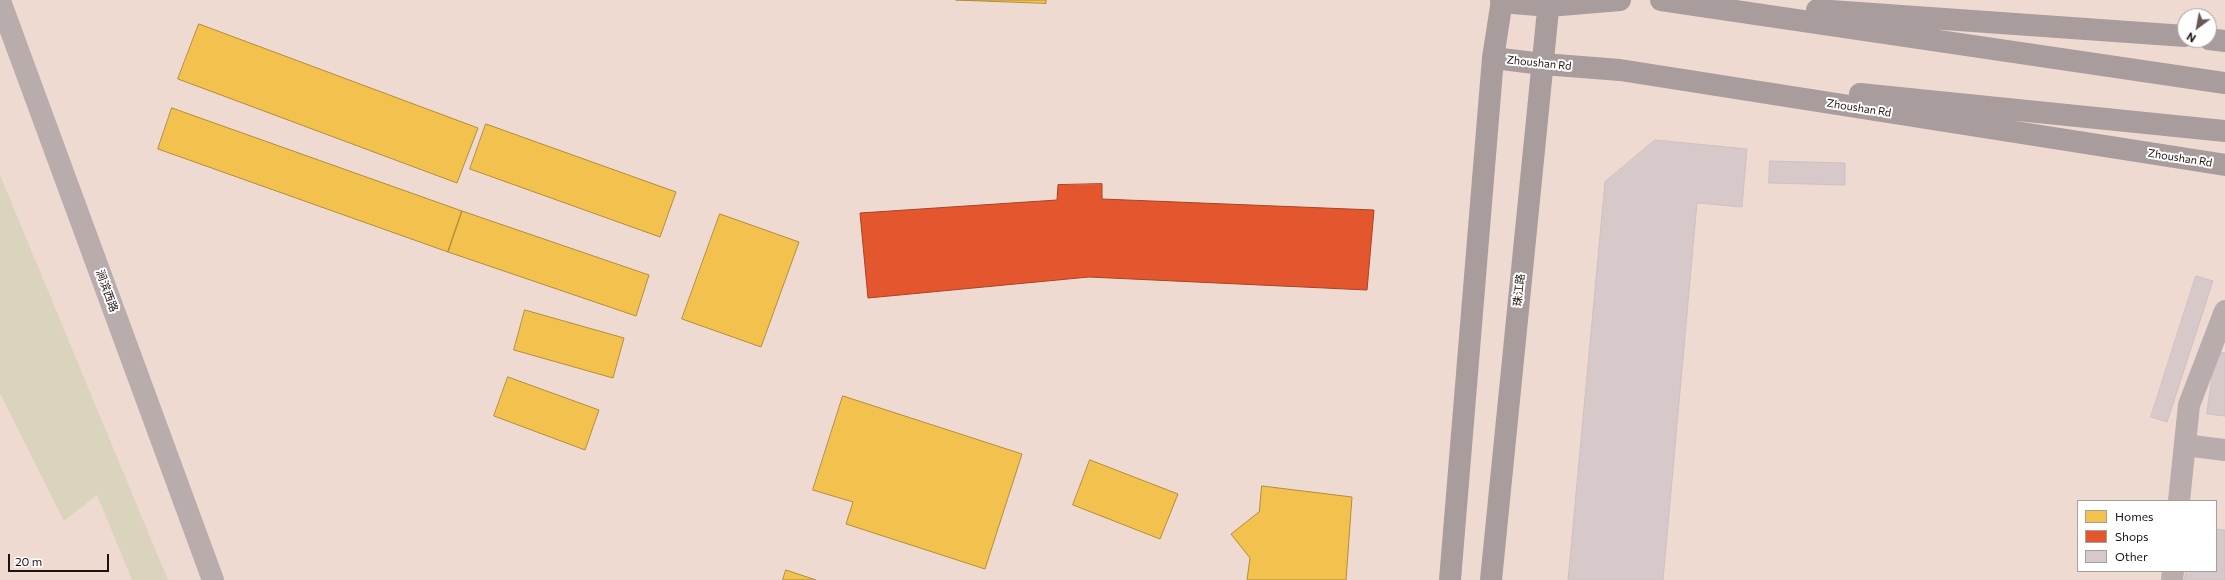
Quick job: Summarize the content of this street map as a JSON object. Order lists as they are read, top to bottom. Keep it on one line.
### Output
{"streets":{"main road":["Zhoushan Rd","珠江路"],"street":["涧滨西路"]},"crossings":[["Zhoushan Rd","珠江路"]],"legend":["Homes","Shops","Other"],"scale_bar":"20 m","north":"bottom left"}
